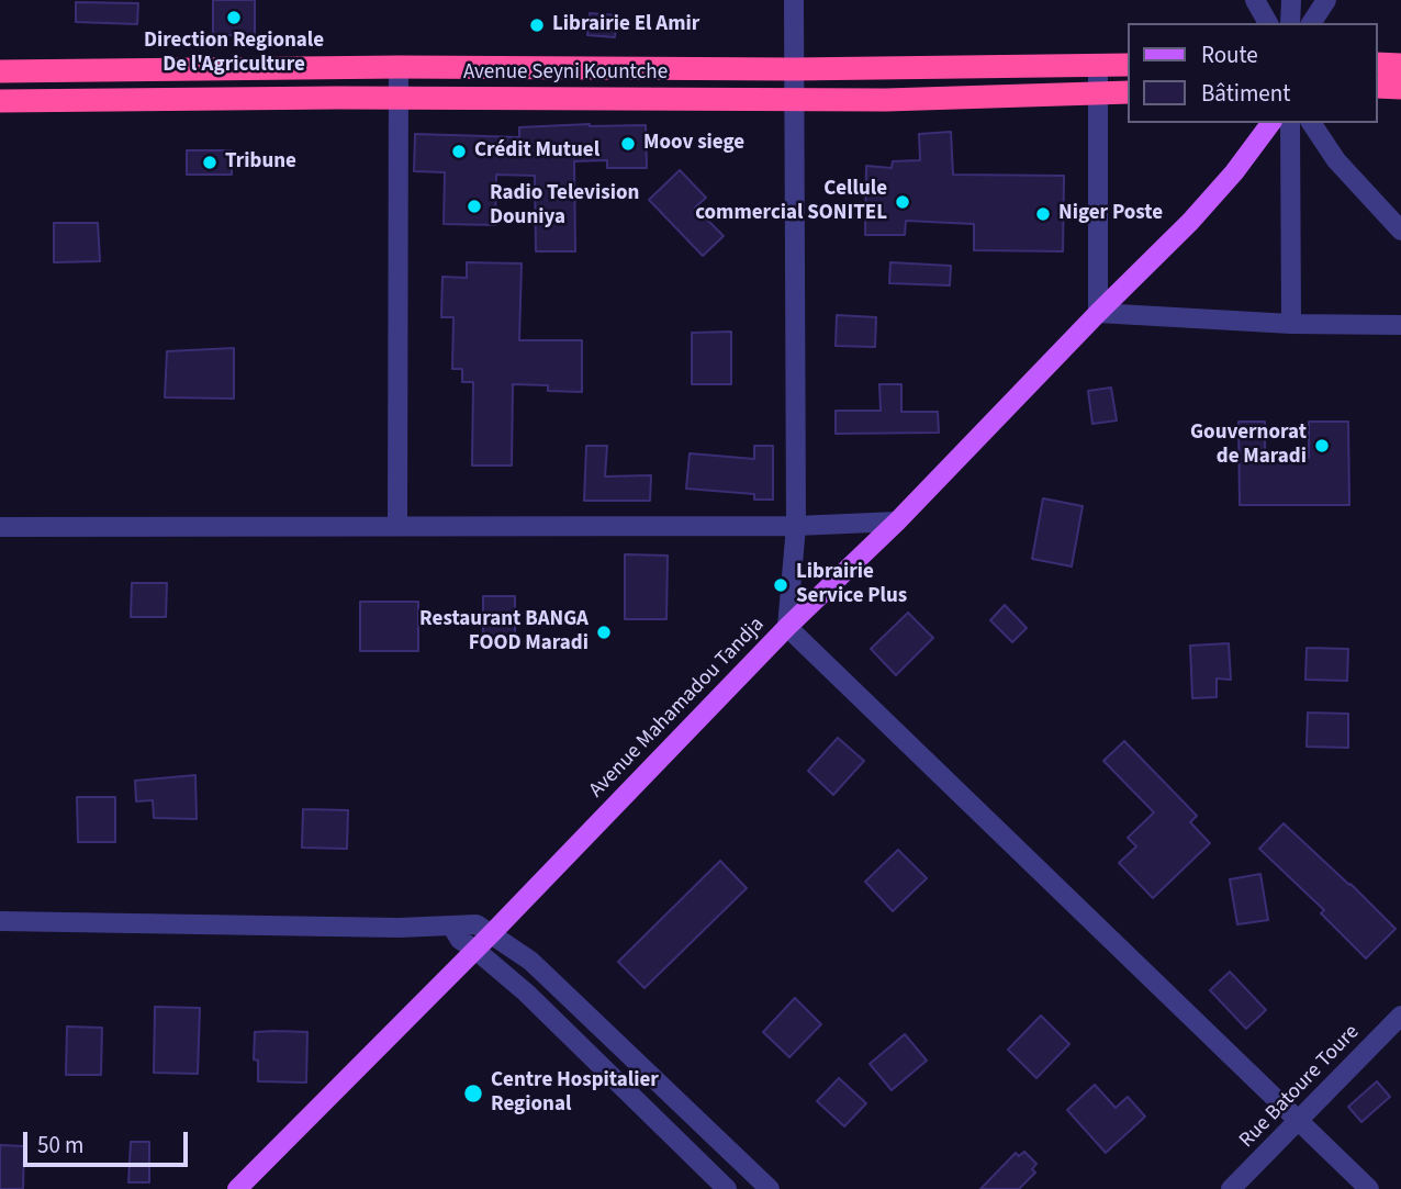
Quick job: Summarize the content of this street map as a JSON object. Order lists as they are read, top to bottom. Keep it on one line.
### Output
{"streets":{"highway":["Avenue Seyni Kountche"],"main road":["Avenue Mahamadou Tandja"],"street":["Rue Batoure Toure"]},"places":["Direction Regionale De l'Agriculture","Librairie El Amir","Moov siege","Crédit Mutuel","Tribune","Cellule commercial SONITEL","Radio Television Douniya","Niger Poste","Gouvernorat de Maradi","Librairie Service Plus","Restaurant BANGA FOOD Maradi","Centre Hospitalier Regional"],"legend":["Route","Bâtiment"],"scale_bar":"50 m"}
